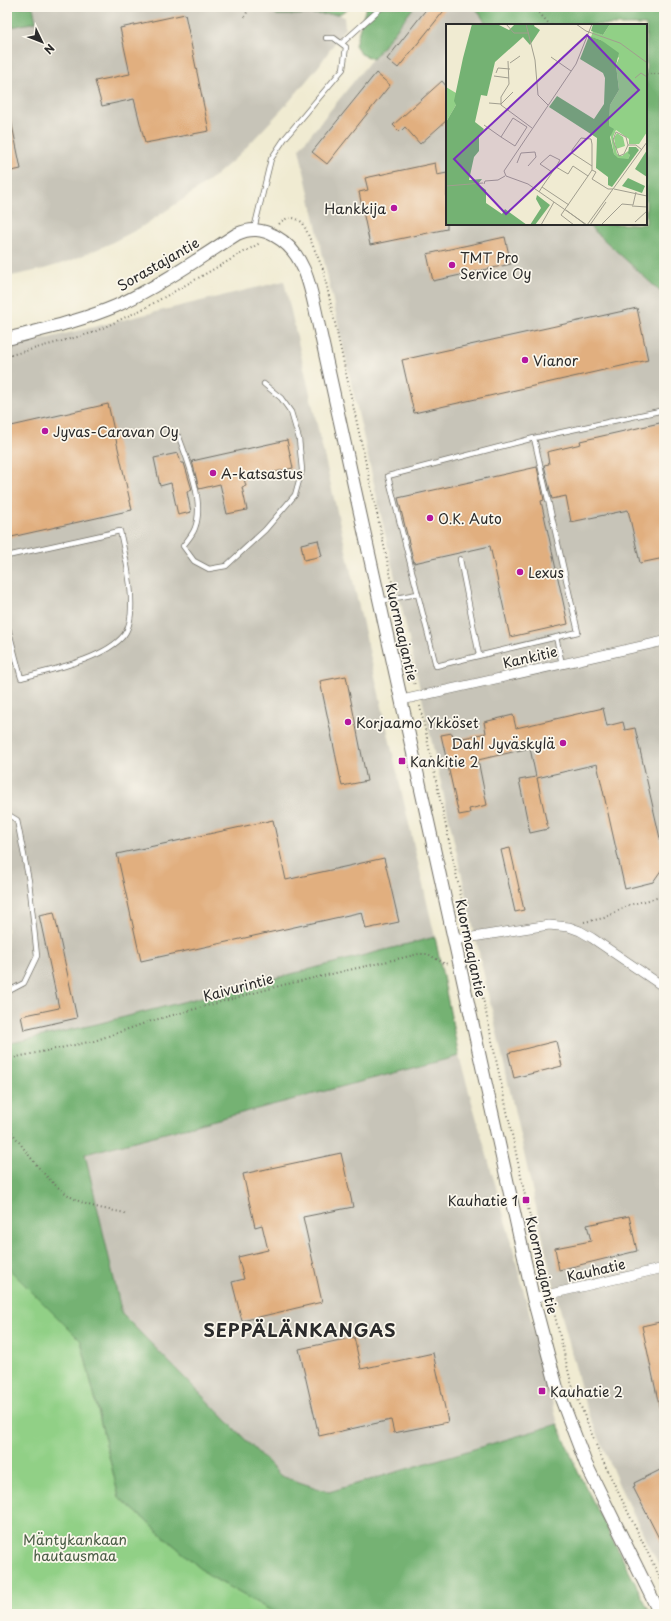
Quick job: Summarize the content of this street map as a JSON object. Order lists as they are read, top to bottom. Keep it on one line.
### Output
{"streets":{"street":["Sorastajantie","Kuormaajantie","Kankitie","Kauhatie"],"path":["Kaivurintie"]},"crossings":[["Sorastajantie","Kuormaajantie"],["Kuormaajantie","Kankitie"],["Kuormaajantie","Kaivurintie"],["Kuormaajantie","Kauhatie"]],"districts":["SEPPÄLÄNKANGAS"],"parks":["Mäntykankaan hautausmaa"],"places":{"other":["Hankkija","TMT Pro Service Oy","Vianor","Jyvas-Caravan Oy","A-katsastus","O.K. Auto","Lexus","Korjaamo Ykköset","Dahl Jyväskylä"],"transit":["Kankitie 2","Kauhatie 1","Kauhatie 2"]},"north":"bottom right"}
